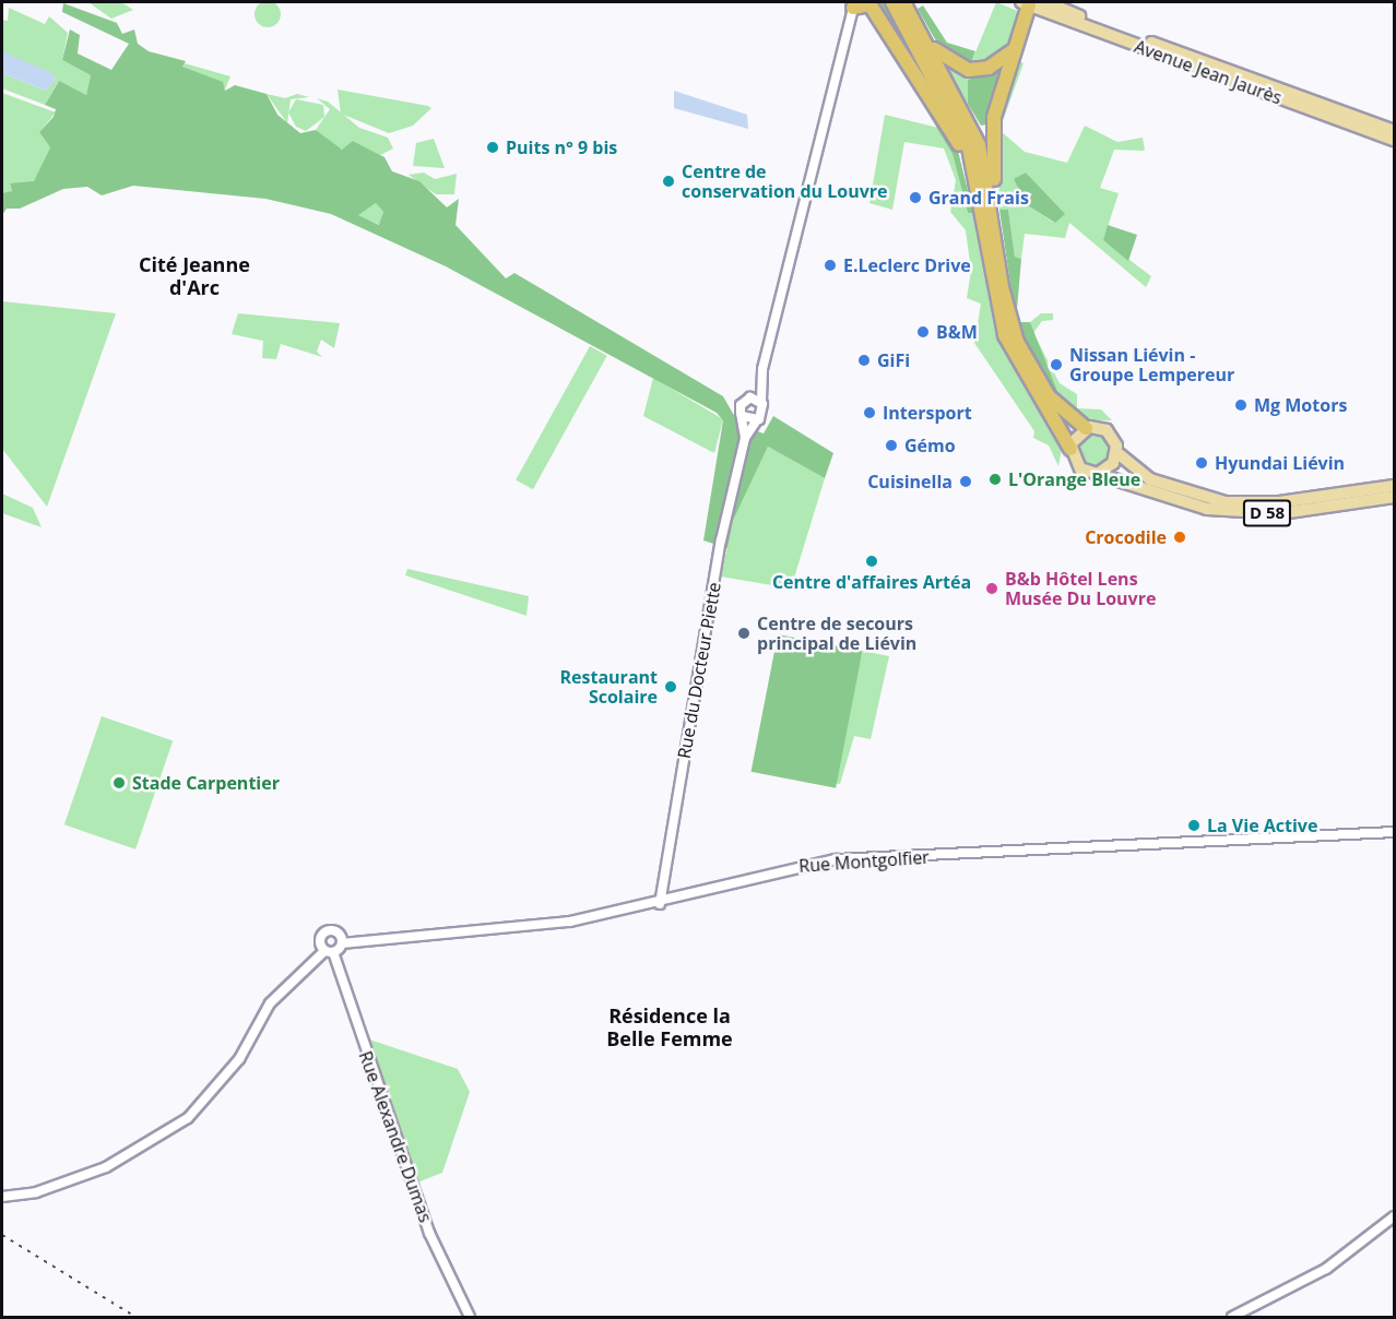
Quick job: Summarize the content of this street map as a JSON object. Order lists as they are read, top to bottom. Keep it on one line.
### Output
{"streets":{"main road":["Avenue Jean Jaurès","D 58"],"street":["Rue du Docteur Piette","Rue Montgolfier","Rue Alexandre Dumas"]},"crossings":[["Rue du Docteur Piette","Rue Montgolfier"],["Rue Montgolfier","Rue Alexandre Dumas"]],"districts":["Cité Jeanne d'Arc","Résidence la Belle Femme"],"places":["Puits n° 9 bis","Centre de conservation du Louvre","Grand Frais","E.Leclerc Drive","B&M","GiFi","Nissan Liévin - Groupe Lempereur","Mg Motors","Intersport","Gémo","Hyundai Liévin","L'Orange Bleue","Cuisinella","Crocodile","Centre d'affaires Artéa","B&b Hôtel Lens Musée Du Louvre","Centre de secours principal de Liévin","Restaurant Scolaire","Stade Carpentier","La Vie Active"]}
